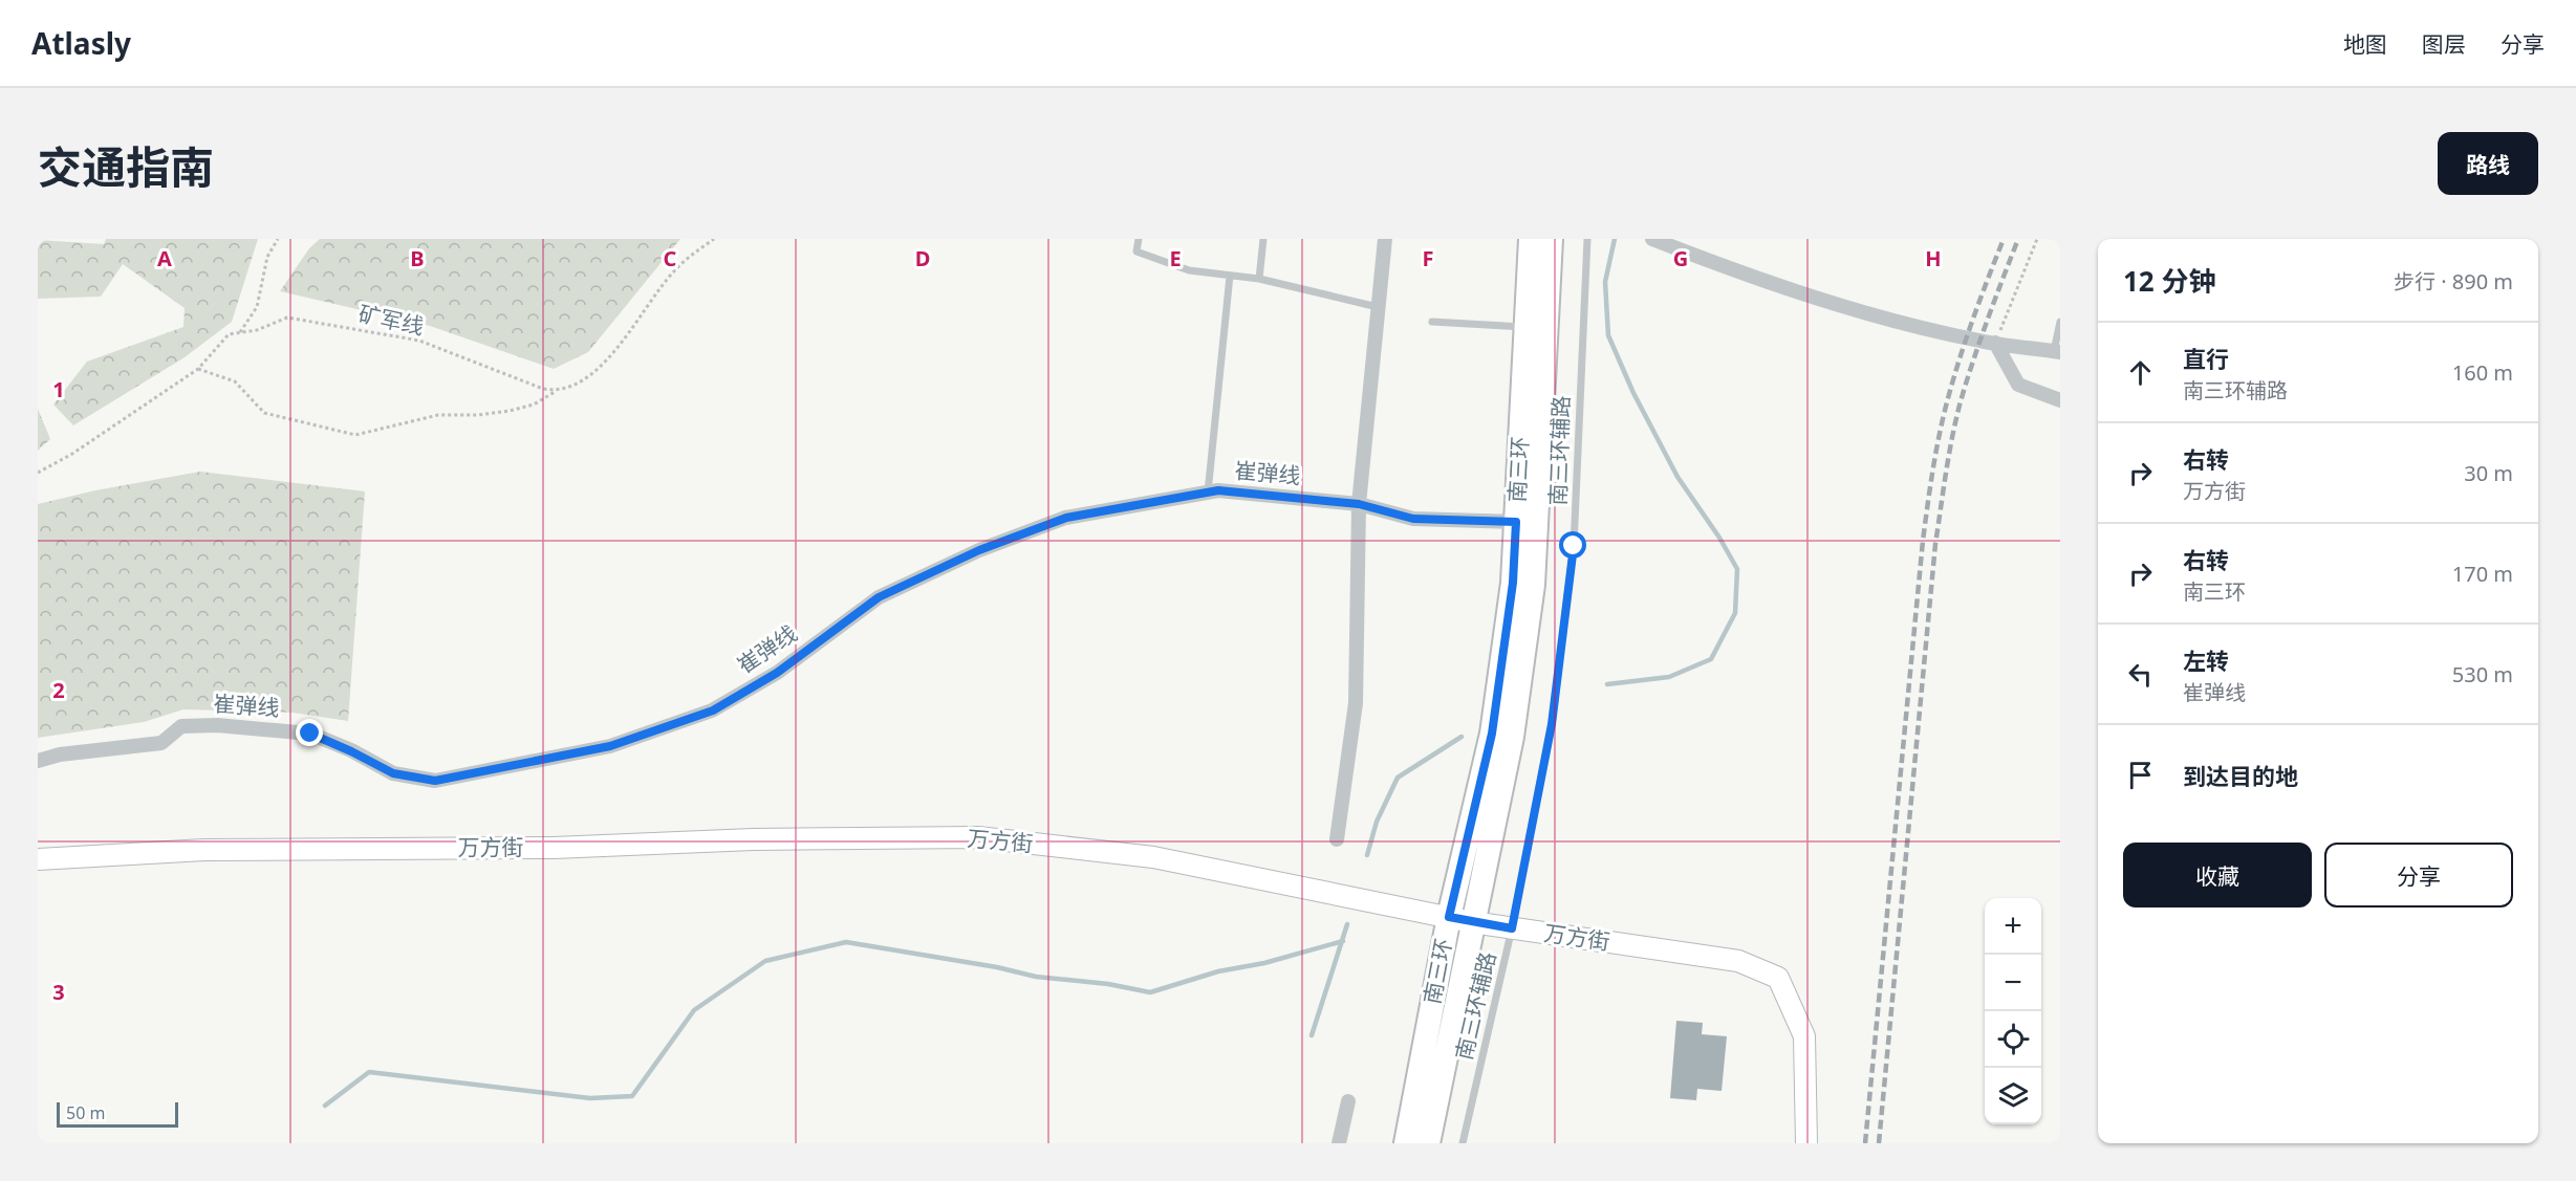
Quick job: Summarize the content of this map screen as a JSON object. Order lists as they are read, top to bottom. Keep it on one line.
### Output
{"streets":{"main road":["南三环"],"street":["崔弹线","万方街"],"lane":["南三环辅路"],"path":["矿军线"]},"crossings":[["南三环辅路","万方街"],["南三环","崔弹线"],["南三环","万方街"]],"scale_bar":"50 m","page":{"header":"Atlasly","nav":["地图","图层","分享"],"title":"交通指南","buttons":["路线",["收藏","分享"]],"heading":["12 分钟","步行 · 890 m"],"list":[["直行","南三环辅路","160 m"],["右转","万方街","30 m"],["右转","南三环","170 m"],["左转","崔弹线","530 m"],"到达目的地"],"map_buttons":["+","−"],"scale":"50 m"},"grid":{"columns":["A","B","C","D","E","F","G","H"],"rows":["1","2","3"]}}
